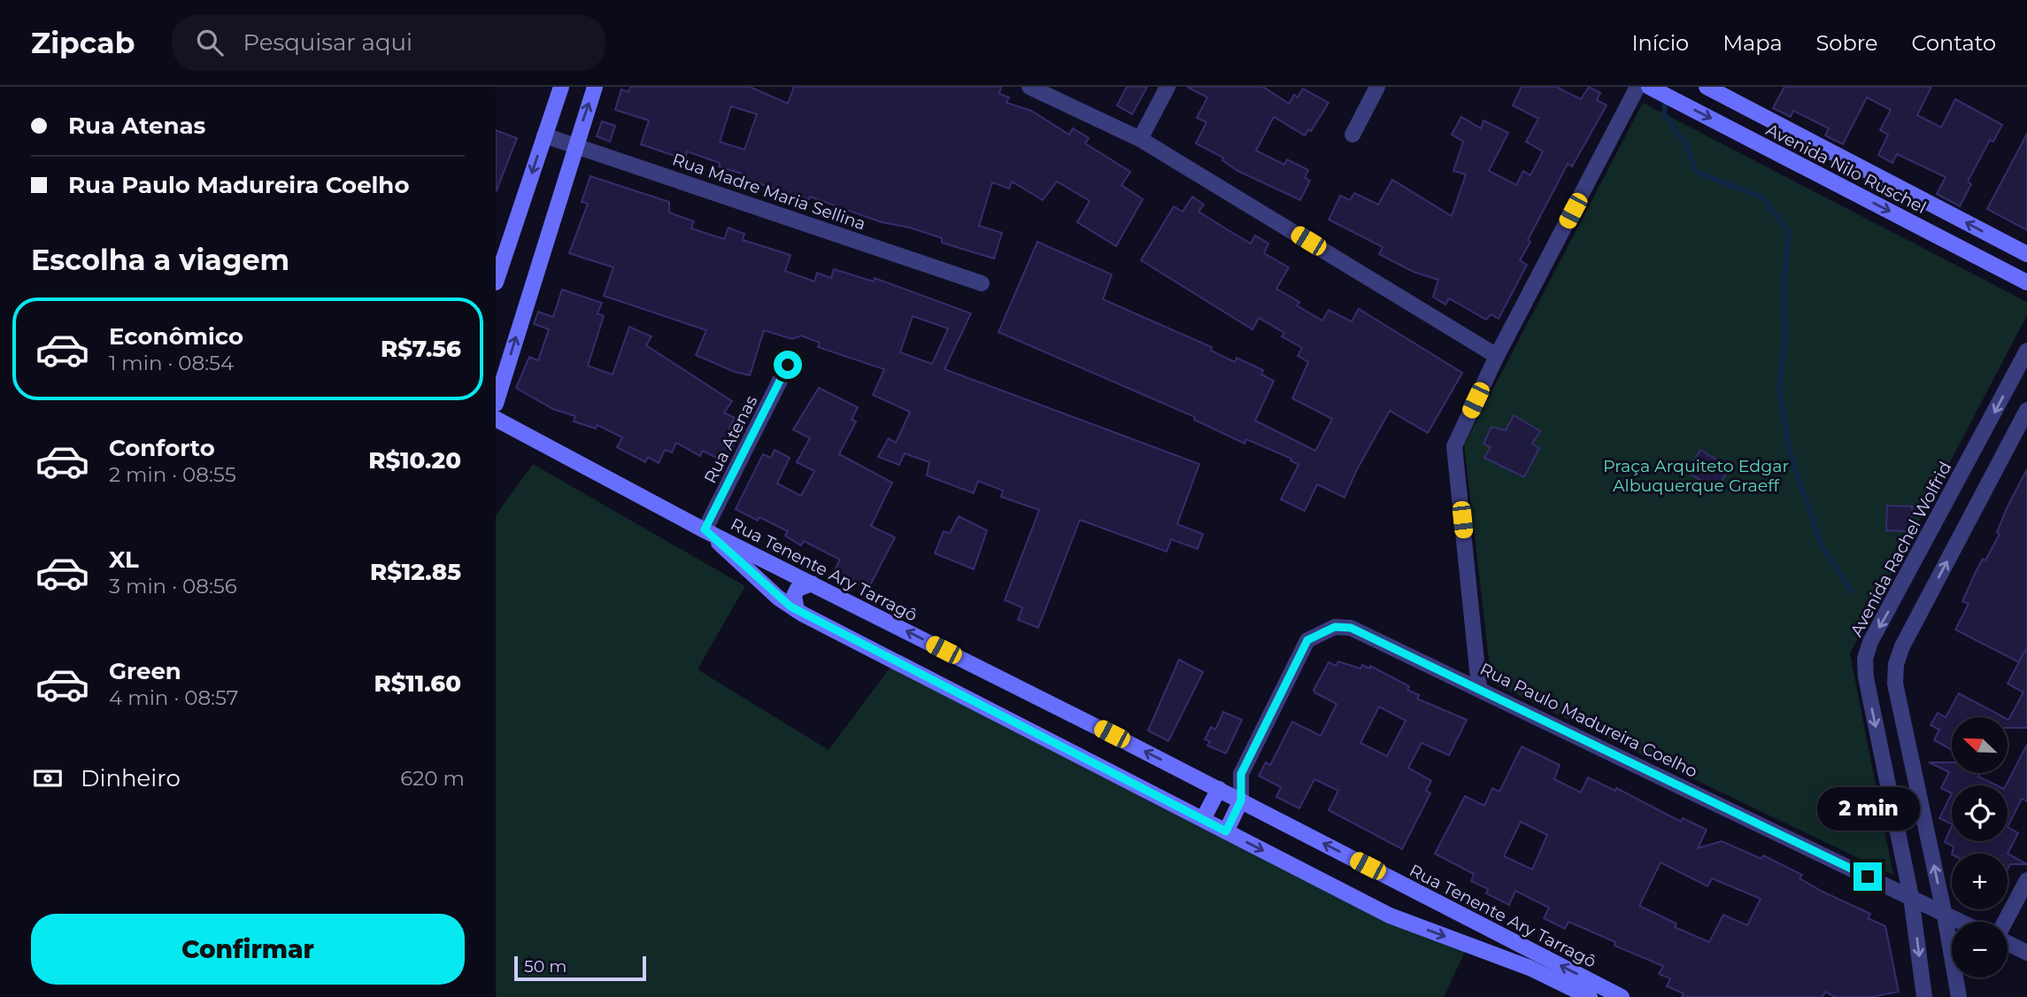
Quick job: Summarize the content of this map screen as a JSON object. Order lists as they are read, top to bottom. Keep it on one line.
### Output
{"streets":{"main road":["Avenida Nilo Ruschel","Rua Tenente Ary Tarragô"],"street":["Rua Madre Maria Sellina","Rua Atenas","Avenida Rachel Wolfrid","Rua Paulo Madureira Coelho"]},"crossings":[["Rua Atenas","Rua Tenente Ary Tarragô"],["Avenida Rachel Wolfrid","Rua Paulo Madureira Coelho"],["Rua Tenente Ary Tarragô","Rua Paulo Madureira Coelho"]],"parks":["Praça Arquiteto Edgar Albuquerque Graeff"],"scale_bar":"50 m","north":"top left","page":{"header":"Zipcab","search":"Pesquisar aqui","nav":["Início","Mapa","Sobre","Contato"],"banner":["Rua Atenas","Rua Paulo Madureira Coelho"],"heading":"Escolha a viagem","list":[{"name":"Econômico","note":"1 min · 08:54","value":"R$7.56"},{"name":"Conforto","note":"2 min · 08:55","value":"R$10.20"},{"name":"XL","note":"3 min · 08:56","value":"R$12.85"},{"name":"Green","note":"4 min · 08:57","value":"R$11.60"}],"map_buttons":["+","−"],"pay":["Dinheiro","620 m"],"bubble":"2 min","buttons":"Confirmar","scale":"50 m"}}
